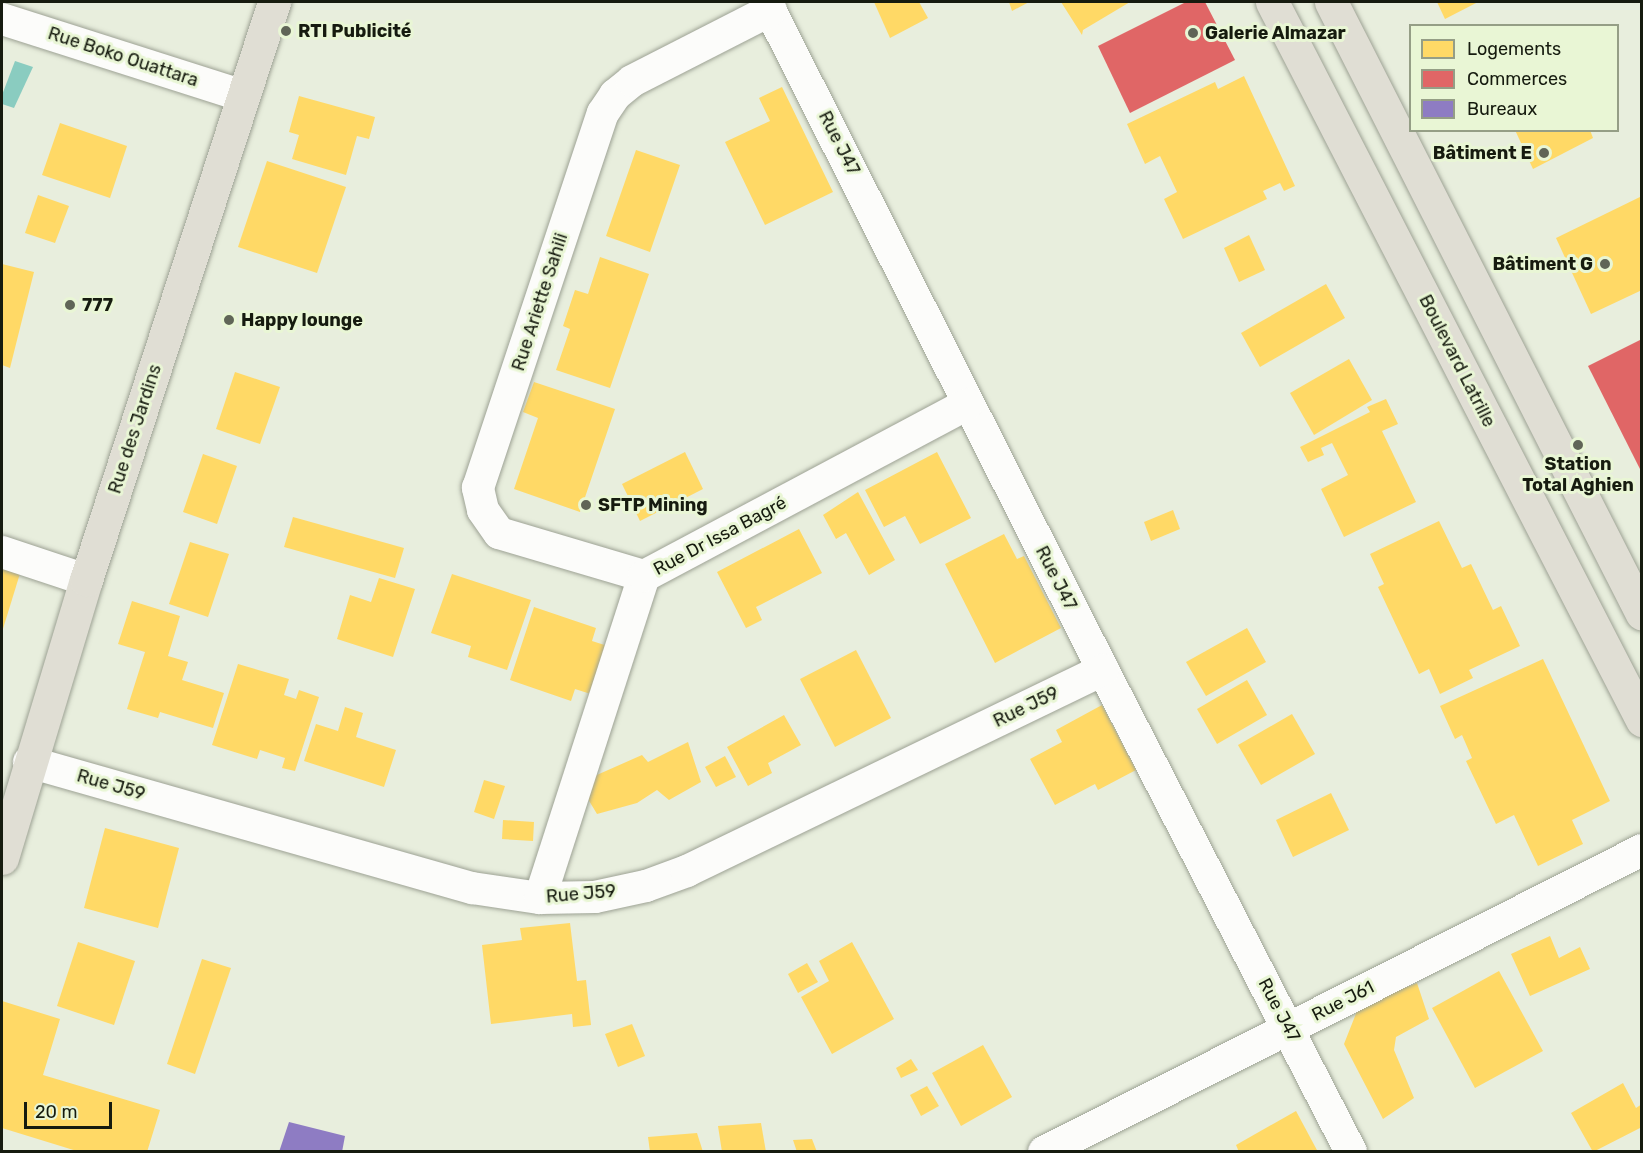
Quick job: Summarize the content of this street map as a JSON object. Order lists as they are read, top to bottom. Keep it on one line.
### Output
{"streets":{"main road":["Boulevard Latrille","Rue des Jardins"],"street":["Rue Boko Ouattara","Rue J47","Rue Ariette Sahili","Rue Dr Issa Bagré","Rue J59","Rue J61"]},"crossings":[["Rue Boko Ouattara","Rue des Jardins"],["Rue J47","Rue Ariette Sahili"],["Rue J47","Rue Dr Issa Bagré"],["Rue J47","Rue J59"],["Rue J47","Rue J61"],["Rue Ariette Sahili","Rue Dr Issa Bagré"],["Rue des Jardins","Rue J59"],["Rue Dr Issa Bagré","Rue J59"]],"places":["RTI Publicité","Galerie Almazar","Bâtiment E","Bâtiment G","777","Happy lounge","Station Total Aghien","SFTP Mining"],"legend":["Logements","Commerces","Bureaux"],"scale_bar":"20 m"}
